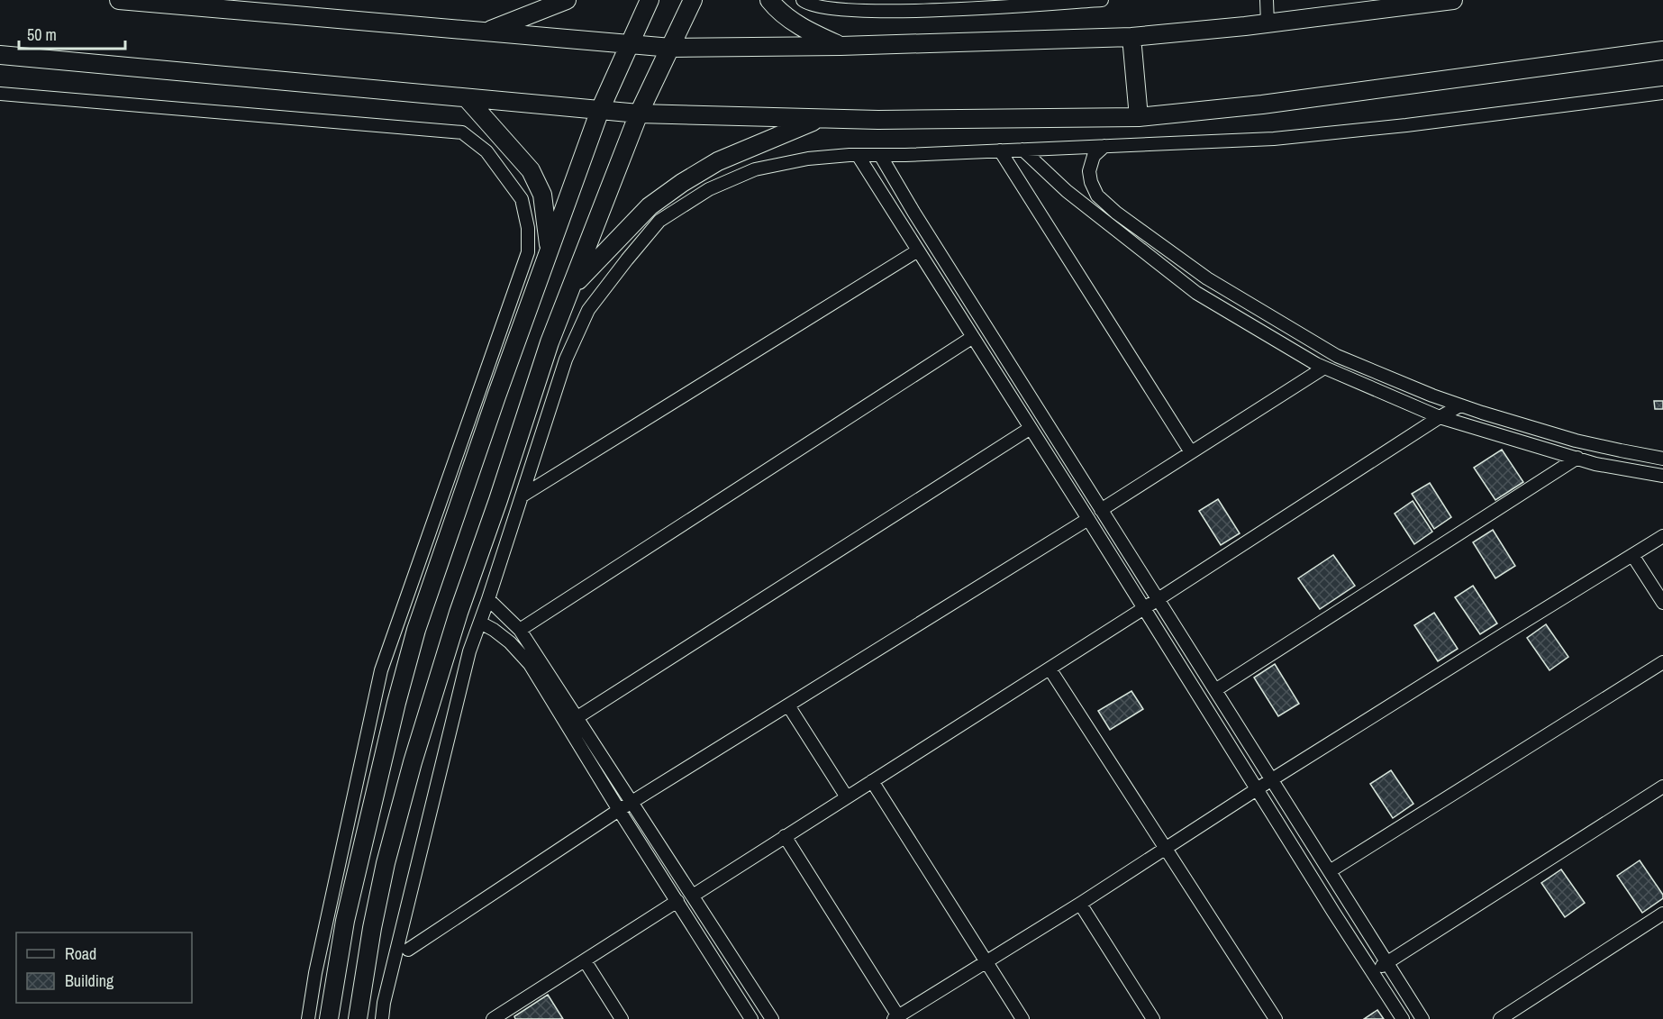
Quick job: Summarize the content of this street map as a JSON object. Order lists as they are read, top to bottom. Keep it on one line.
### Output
{"legend":["Road","Building"],"scale_bar":"50 m"}
